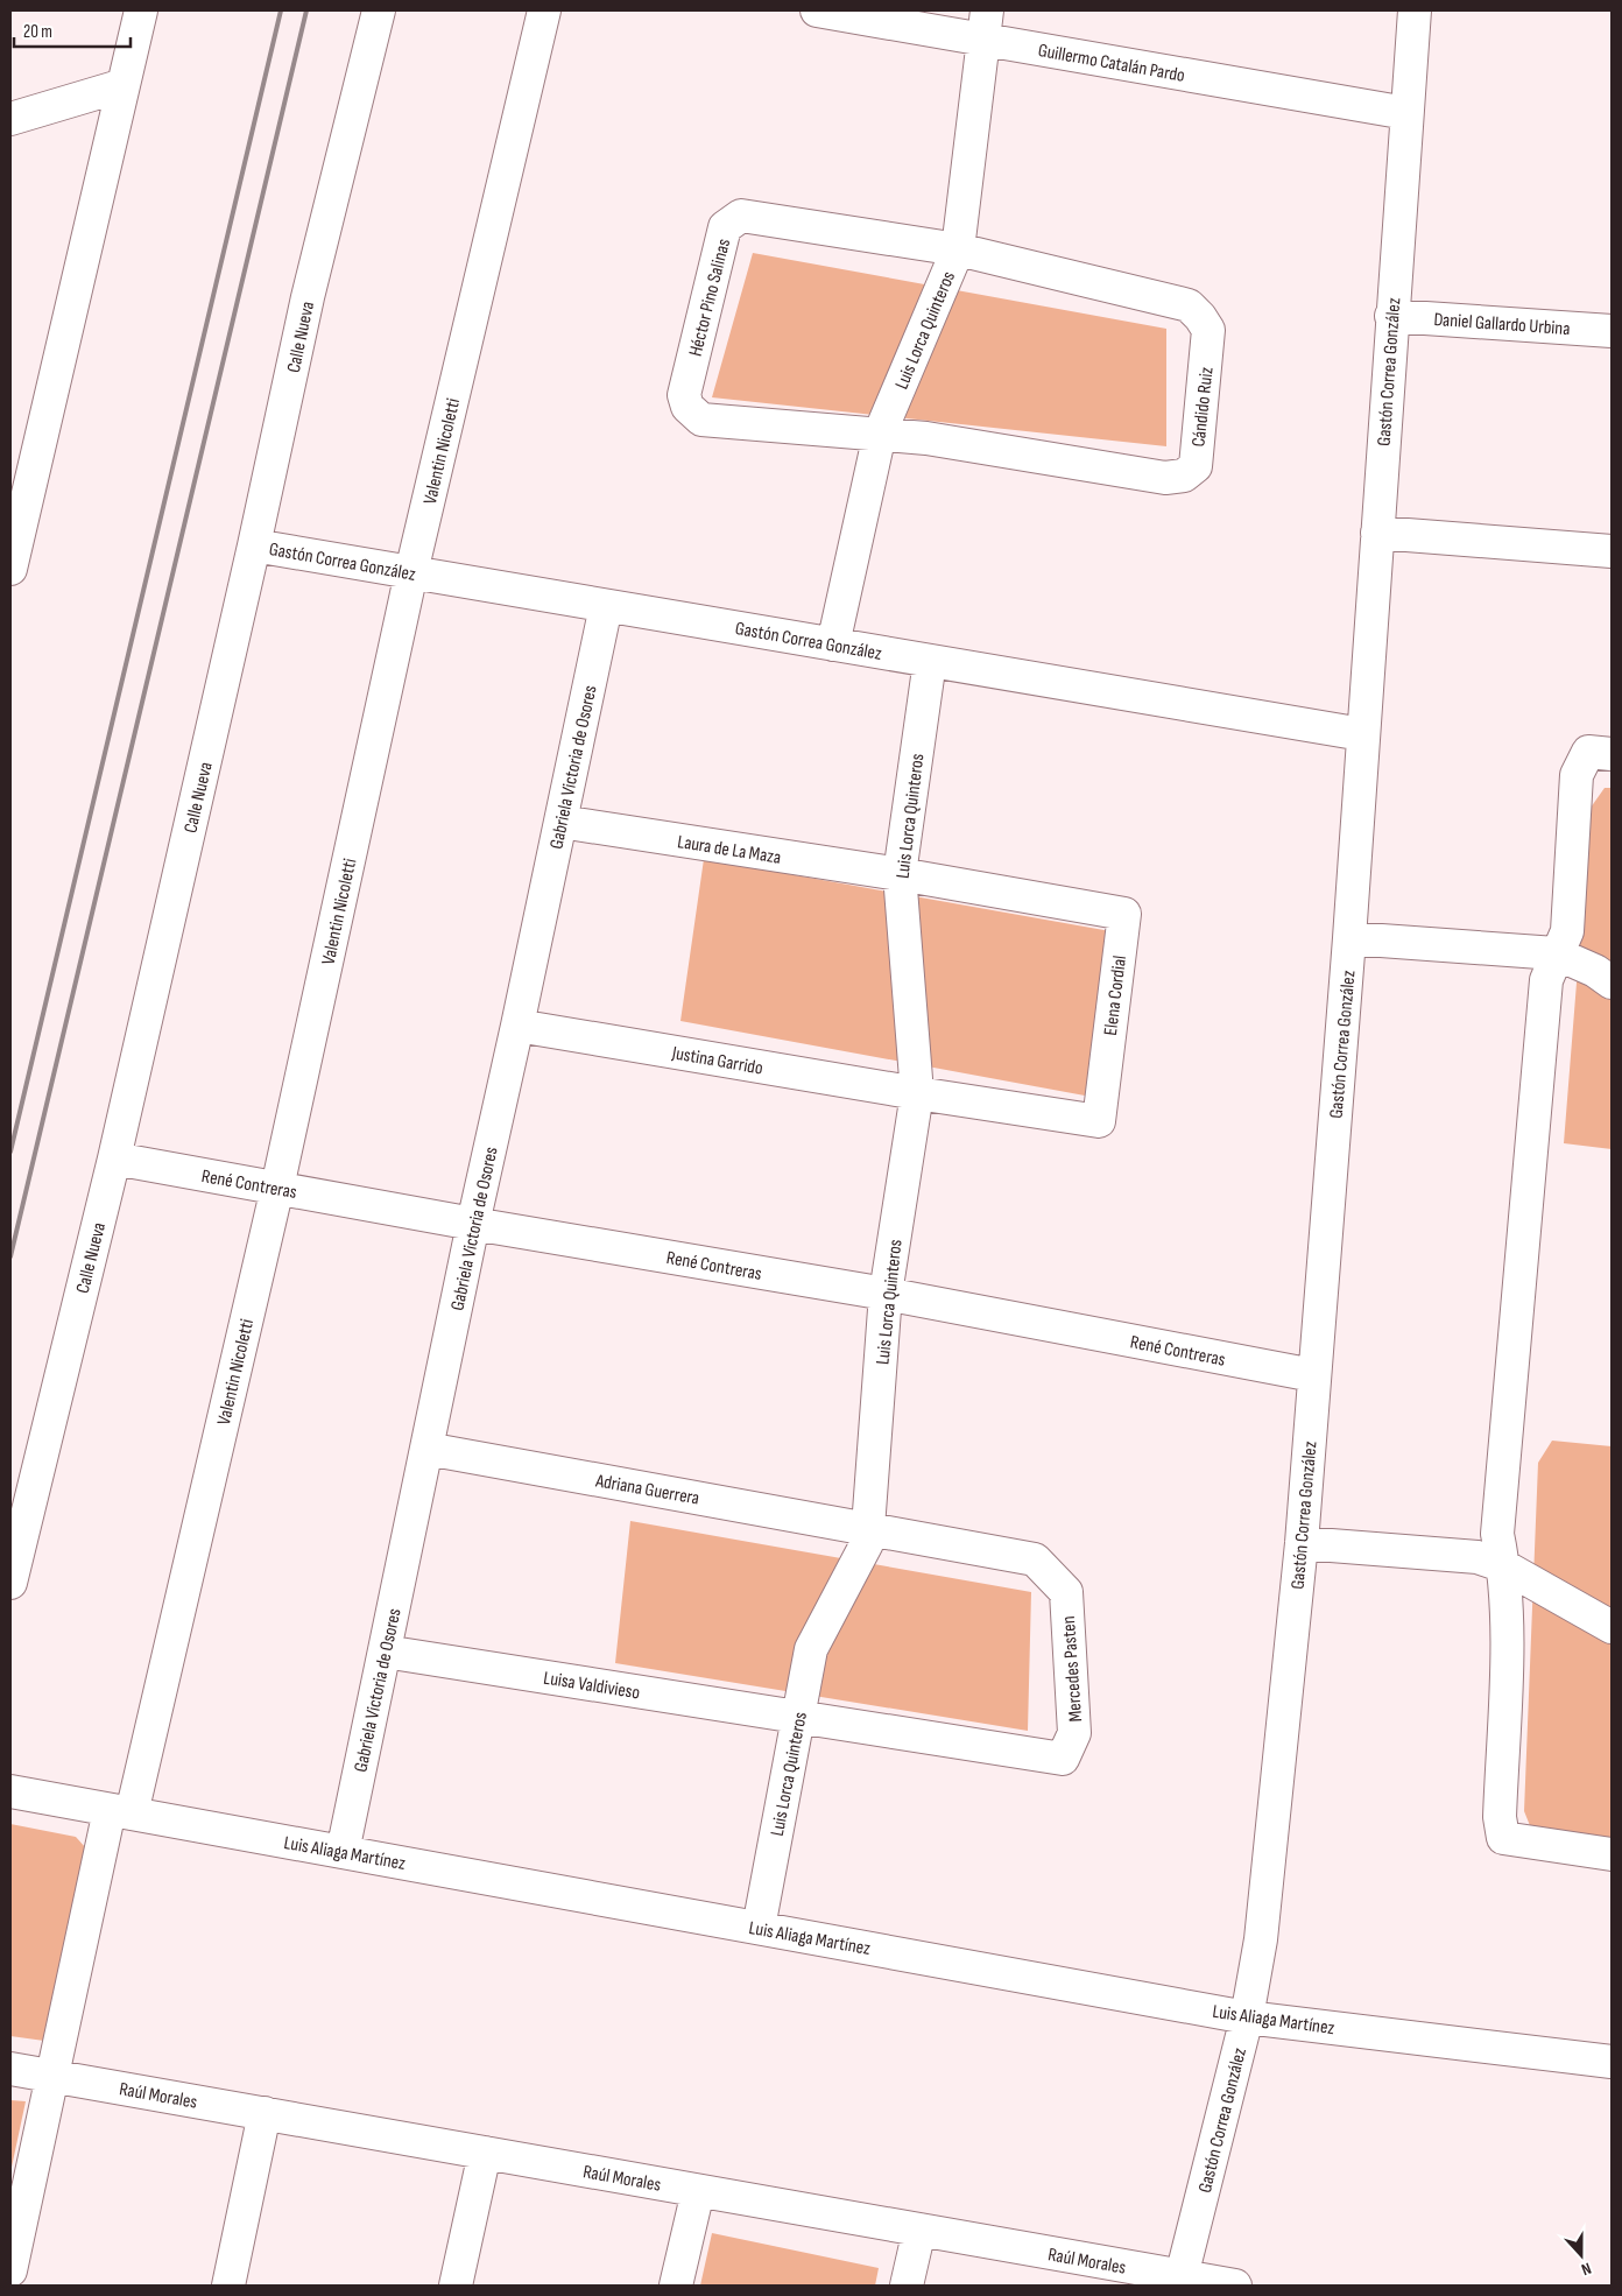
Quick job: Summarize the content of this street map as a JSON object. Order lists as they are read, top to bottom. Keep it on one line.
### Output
{"streets":{"street":["Guillermo Catalán Pardo","Héctor Pino Salinas","Daniel Gallardo Urbina","Luis Lorca Quinteros","Calle Nueva","Gastón Correa González","Cándido Ruiz","Valentin Nicoletti","Gabriela Victoria de Osores","Laura de La Maza","Elena Cordial","Justina Garrido","René Contreras","Adriana Guerrera","Mercedes Pasten","Luisa Valdivieso","Luis Aliaga Martínez","Raúl Morales"]},"crossings":[["Guillermo Catalán Pardo","Luis Lorca Quinteros"],["Guillermo Catalán Pardo","Gastón Correa González"],["Héctor Pino Salinas","Luis Lorca Quinteros"],["Héctor Pino Salinas","Cándido Ruiz"],["Daniel Gallardo Urbina","Gastón Correa González"],["Luis Lorca Quinteros","Gastón Correa González"],["Luis Lorca Quinteros","Cándido Ruiz"],["Luis Lorca Quinteros","Laura de La Maza"],["Luis Lorca Quinteros","Elena Cordial"],["Luis Lorca Quinteros","Justina Garrido"],["Luis Lorca Quinteros","René Contreras"],["Luis Lorca Quinteros","Adriana Guerrera"],["Luis Lorca Quinteros","Mercedes Pasten"],["Luis Lorca Quinteros","Luisa Valdivieso"],["Luis Lorca Quinteros","Luis Aliaga Martínez"],["Calle Nueva","Gastón Correa González"],["Calle Nueva","René Contreras"],["Gastón Correa González","Valentin Nicoletti"],["Gastón Correa González","Gabriela Victoria de Osores"],["Gastón Correa González","René Contreras"],["Gastón Correa González","Luis Aliaga Martínez"],["Gastón Correa González","Raúl Morales"],["Valentin Nicoletti","René Contreras"],["Valentin Nicoletti","Luis Aliaga Martínez"],["Valentin Nicoletti","Raúl Morales"],["Gabriela Victoria de Osores","Laura de La Maza"],["Gabriela Victoria de Osores","Justina Garrido"],["Gabriela Victoria de Osores","René Contreras"],["Gabriela Victoria de Osores","Adriana Guerrera"],["Gabriela Victoria de Osores","Luisa Valdivieso"],["Gabriela Victoria de Osores","Luis Aliaga Martínez"],["Laura de La Maza","Elena Cordial"],["Elena Cordial","Justina Garrido"],["Adriana Guerrera","Mercedes Pasten"],["Mercedes Pasten","Luisa Valdivieso"]],"scale_bar":"20 m","north":"bottom"}
